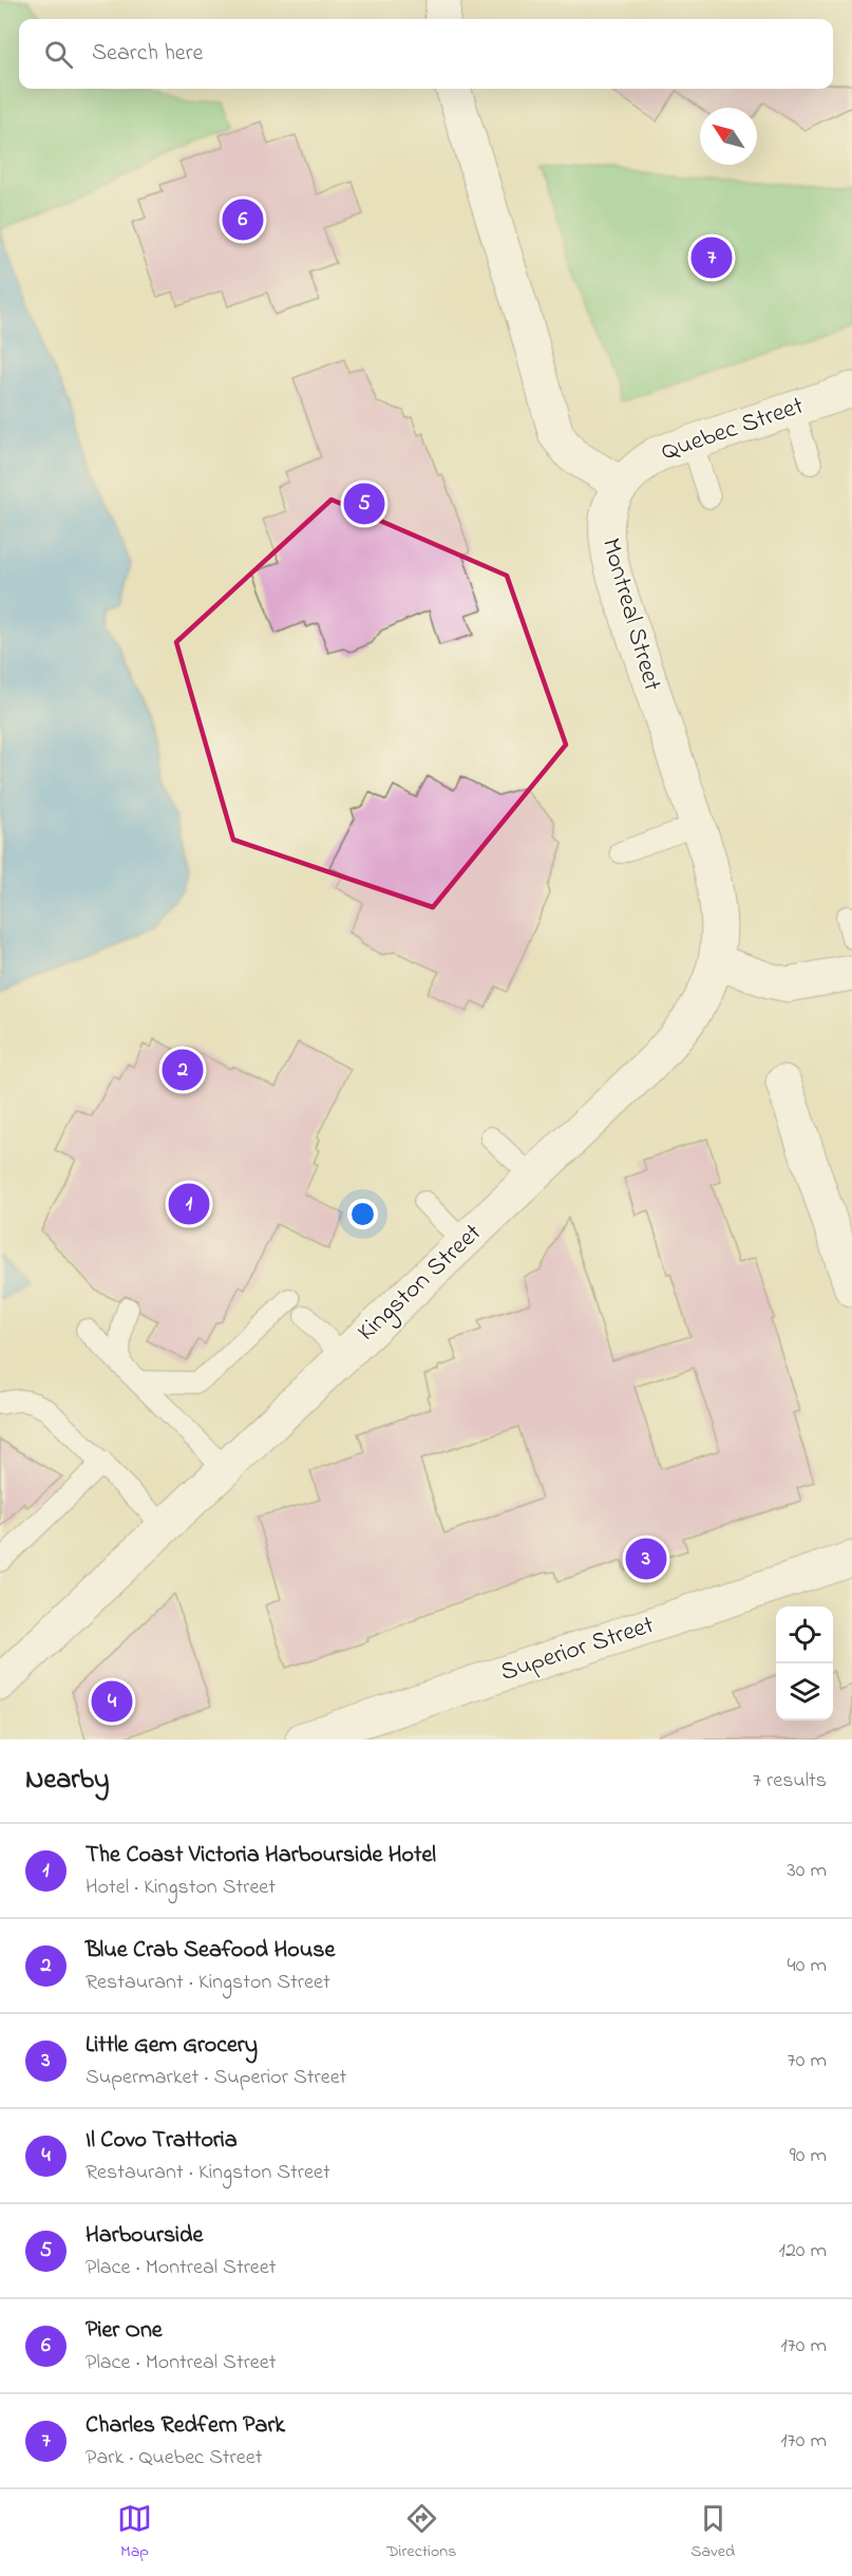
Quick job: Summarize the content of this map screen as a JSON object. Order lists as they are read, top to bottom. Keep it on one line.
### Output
{"streets":{"street":["Quebec Street","Montreal Street","Kingston Street","Superior Street"]},"crossings":[["Quebec Street","Montreal Street"],["Montreal Street","Kingston Street"]],"north":"top left","page":{"search":"Search here","pins":["6","7","5","2","1","3","4"],"heading":["Nearby","7 results"],"list":[{"mark":"1","name":"The Coast Victoria Harbourside Hotel","note":"Hotel · Kingston Street","value":"30 m"},{"mark":"2","name":"Blue Crab Seafood House","note":"Restaurant · Kingston Street","value":"40 m"},{"mark":"3","name":"Little Gem Grocery","note":"Supermarket · Superior Street","value":"70 m"},{"mark":"4","name":"Il Covo Trattoria","note":"Restaurant · Kingston Street","value":"90 m"},{"mark":"5","name":"Harbourside","note":"Place · Montreal Street","value":"120 m"},{"mark":"6","name":"Pier One","note":"Place · Montreal Street","value":"170 m"},{"mark":"7","name":"Charles Redfern Park","note":"Park · Quebec Street","value":"170 m"}],"nav":["Map","Directions","Saved"]}}
